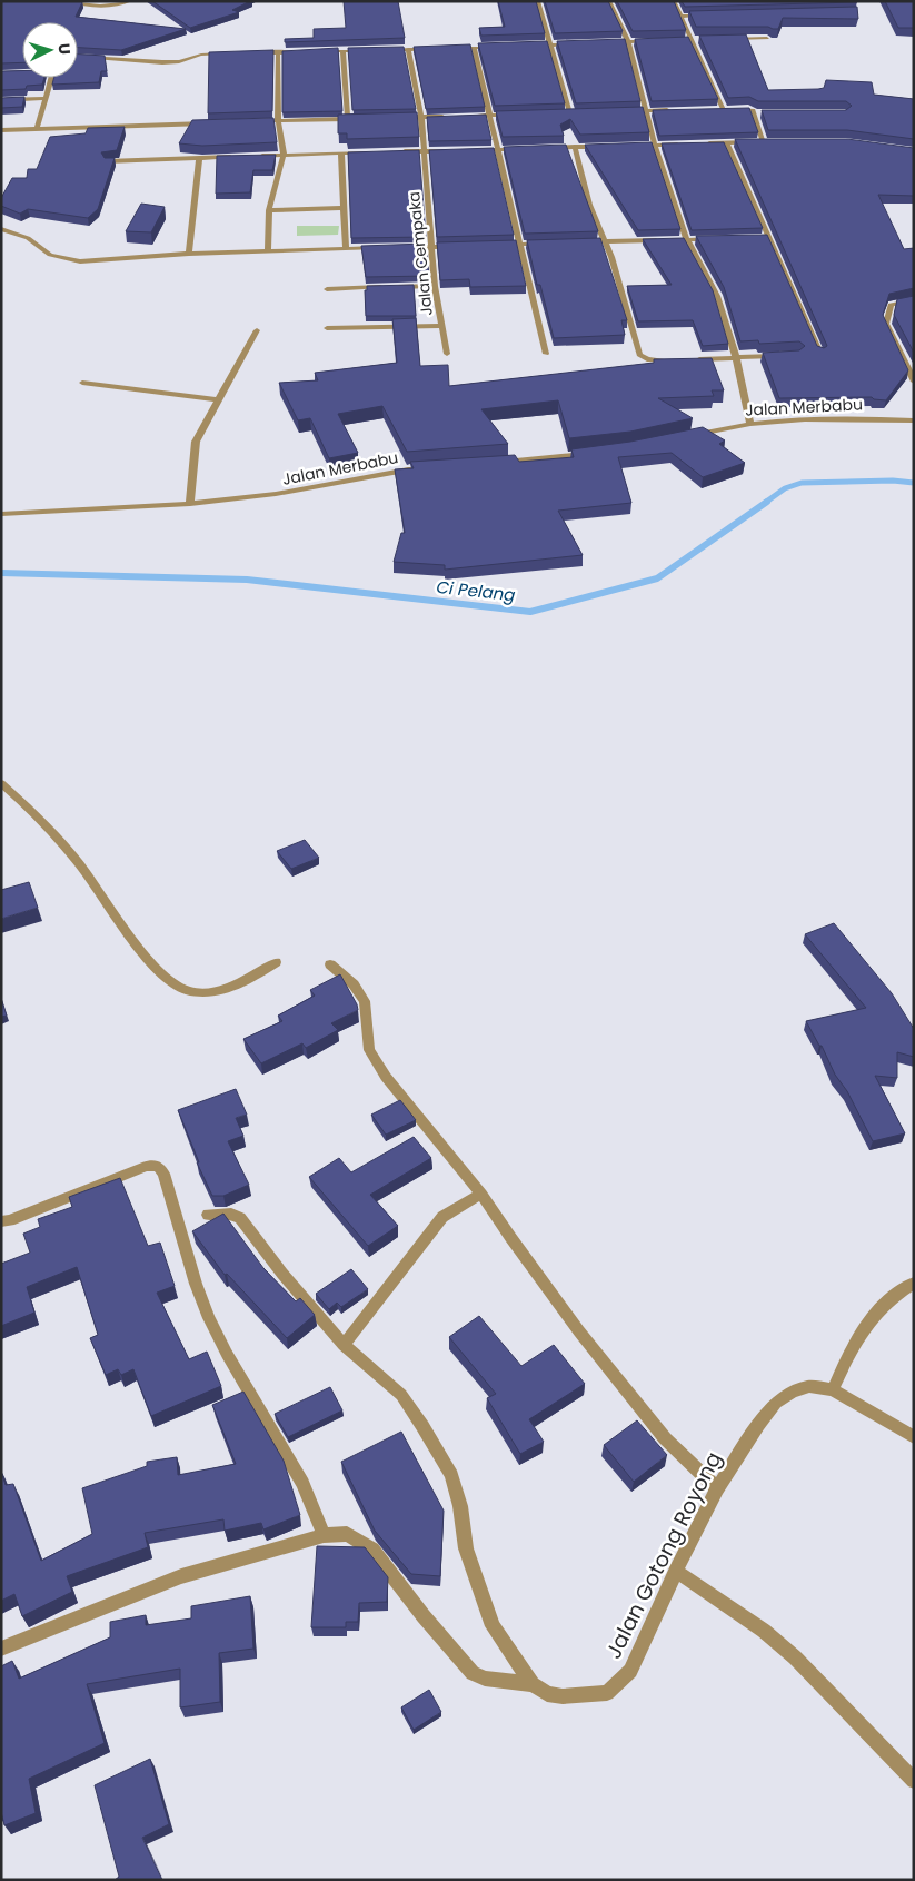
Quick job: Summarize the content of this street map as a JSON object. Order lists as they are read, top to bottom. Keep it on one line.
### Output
{"streets":{"street":["Jalan Cempaka","Jalan Merbabu","Jalan Gotong Royong"]},"water":["Ci Pelang"],"north":"right"}
